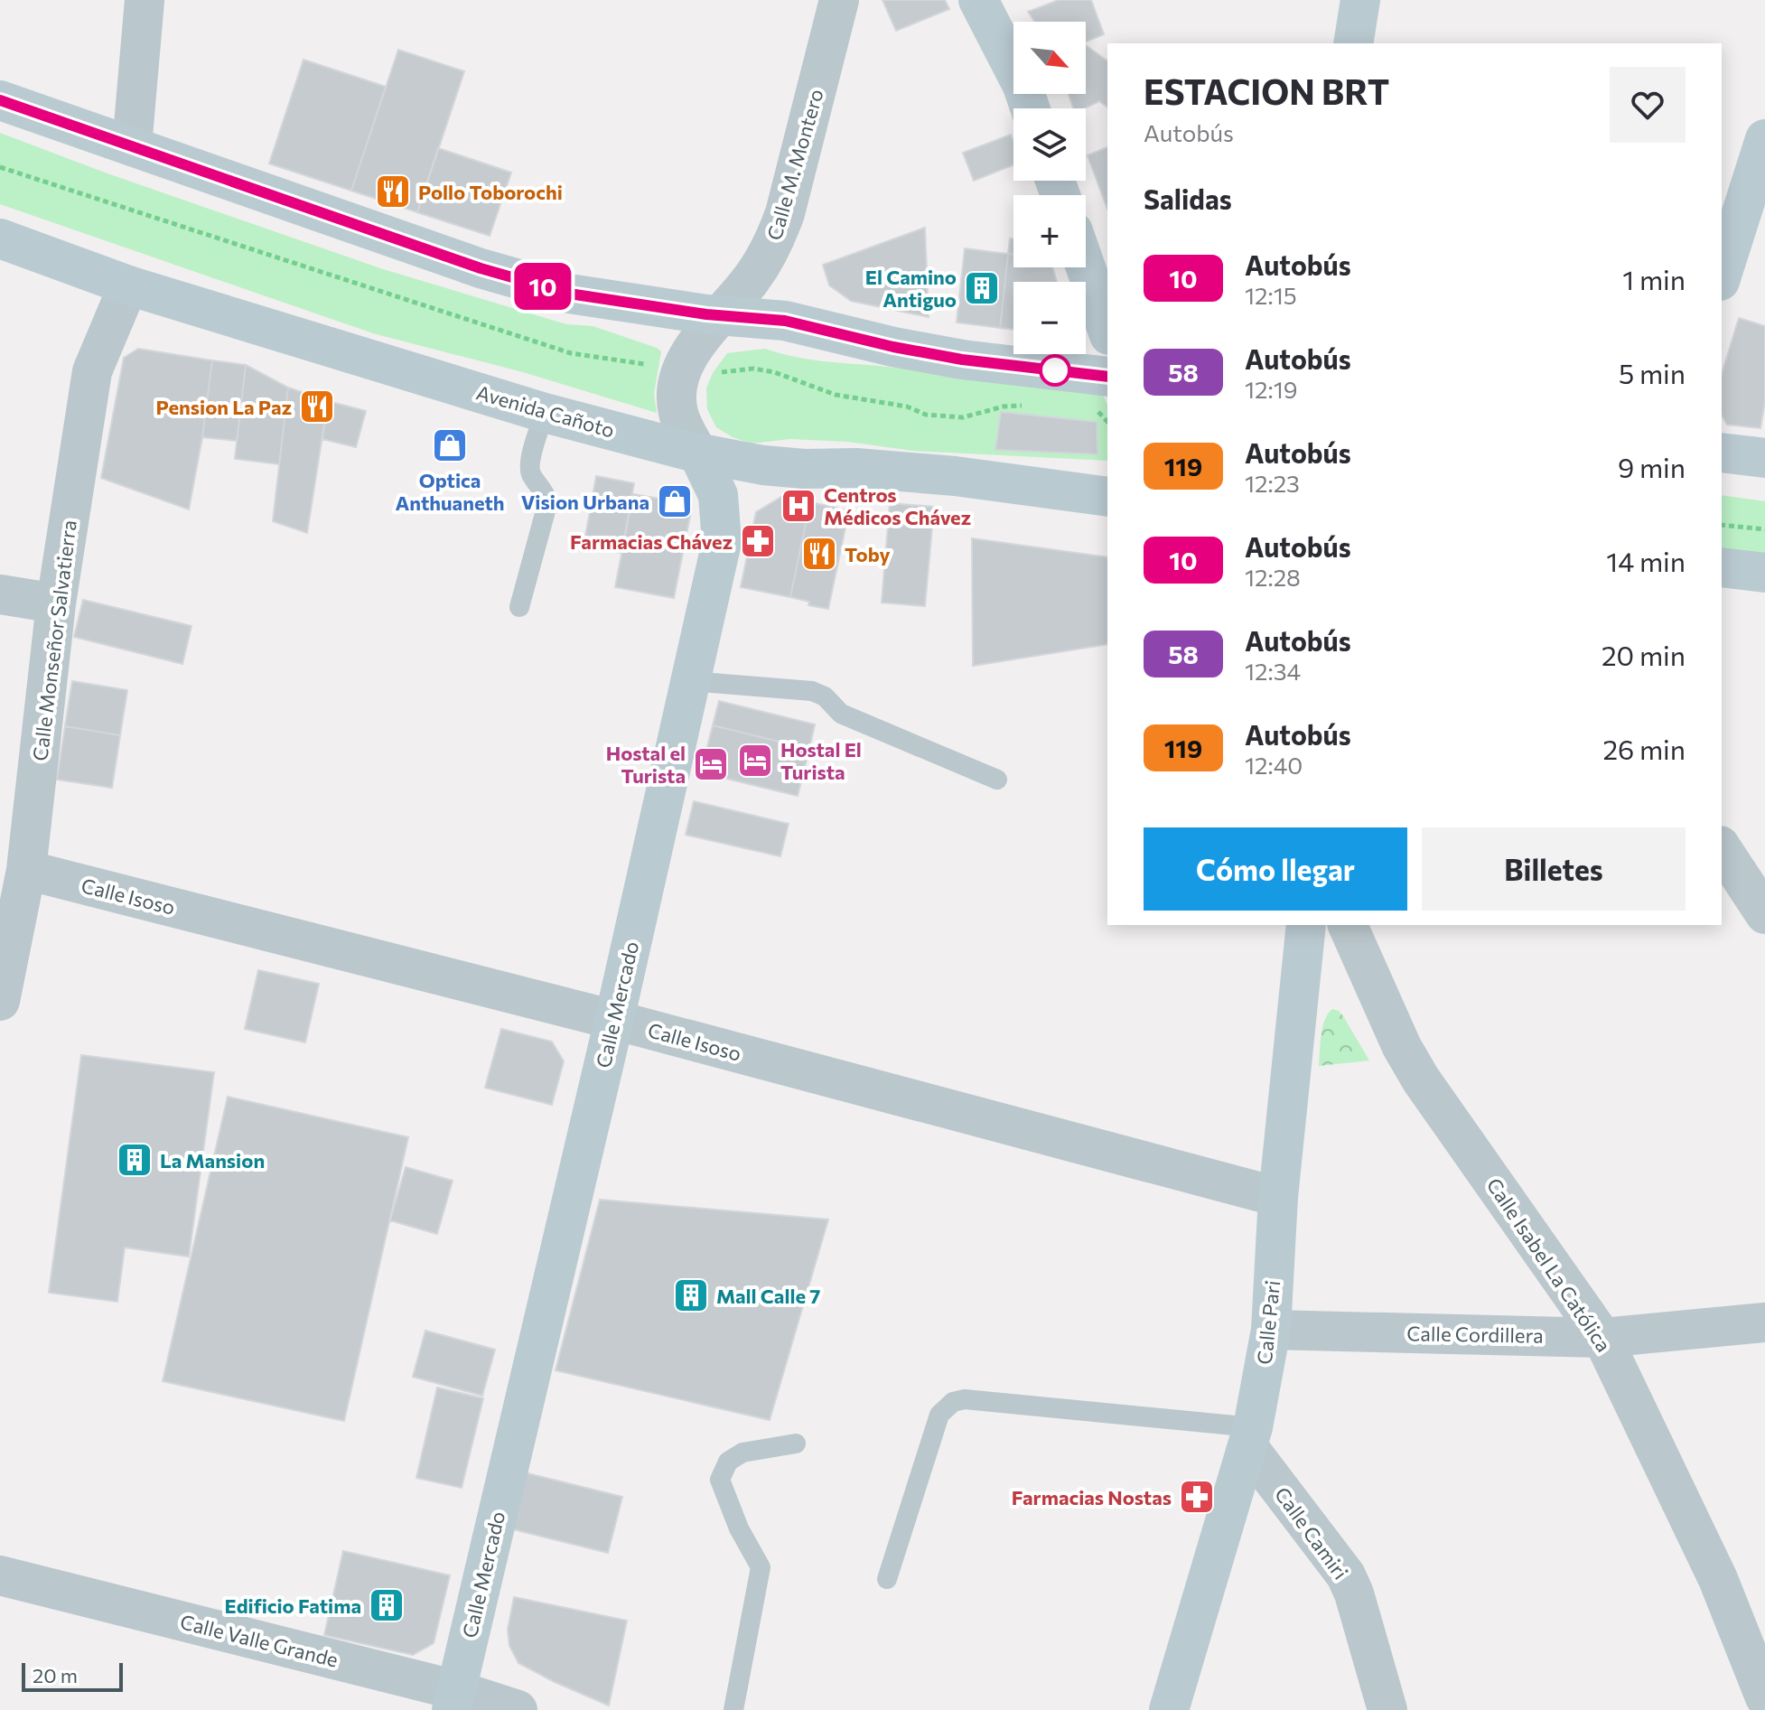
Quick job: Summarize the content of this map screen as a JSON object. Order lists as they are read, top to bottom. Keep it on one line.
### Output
{"streets":{"street":["Calle M. Montero","Avenida Cañoto","Calle Monseñor Salvatierra","Calle Isoso","Calle Mercado","Calle Isabel La Católica","Calle Pari","Calle Cordillera","Calle Camiri","Calle Valle Grande"]},"crossings":[["Calle M. Montero","Calle Mercado"],["Avenida Cañoto","Calle Monseñor Salvatierra"],["Avenida Cañoto","Calle Mercado"],["Calle Monseñor Salvatierra","Calle Isoso"],["Calle Isoso","Calle Mercado"],["Calle Isoso","Calle Pari"],["Calle Mercado","Calle Valle Grande"],["Calle Isabel La Católica","Calle Cordillera"],["Calle Pari","Calle Cordillera"],["Calle Pari","Calle Camiri"]],"places":{"restaurant":["Pollo Toborochi","Pension La Paz","Toby"],"building":["El Camino Antiguo","La Mansion","Mall Calle 7","Edificio Fatima"],"shop":["Optica Anthuaneth","Vision Urbana"],"hospital":["Centros Médicos Chávez"],"pharmacy":["Farmacias Chávez","Farmacias Nostas"],"hotel":["Hostal El Turista","Hostal el Turista"]},"lines":["bus line 10"],"scale_bar":"20 m","north":"bottom right","page":{"on_map":"10","map_buttons":["+","−"],"heading":[["ESTACION BRT","Autobús"],"Salidas"],"list":[{"mark":"10","name":"Autobús","note":"12:15","value":"1 min"},{"mark":"58","name":"Autobús","note":"12:19","value":"5 min"},{"mark":"119","name":"Autobús","note":"12:23","value":"9 min"},{"mark":"10","name":"Autobús","note":"12:28","value":"14 min"},{"mark":"58","name":"Autobús","note":"12:34","value":"20 min"},{"mark":"119","name":"Autobús","note":"12:40","value":"26 min"}],"buttons":["Cómo llegar","Billetes"],"scale":"20 m"}}
